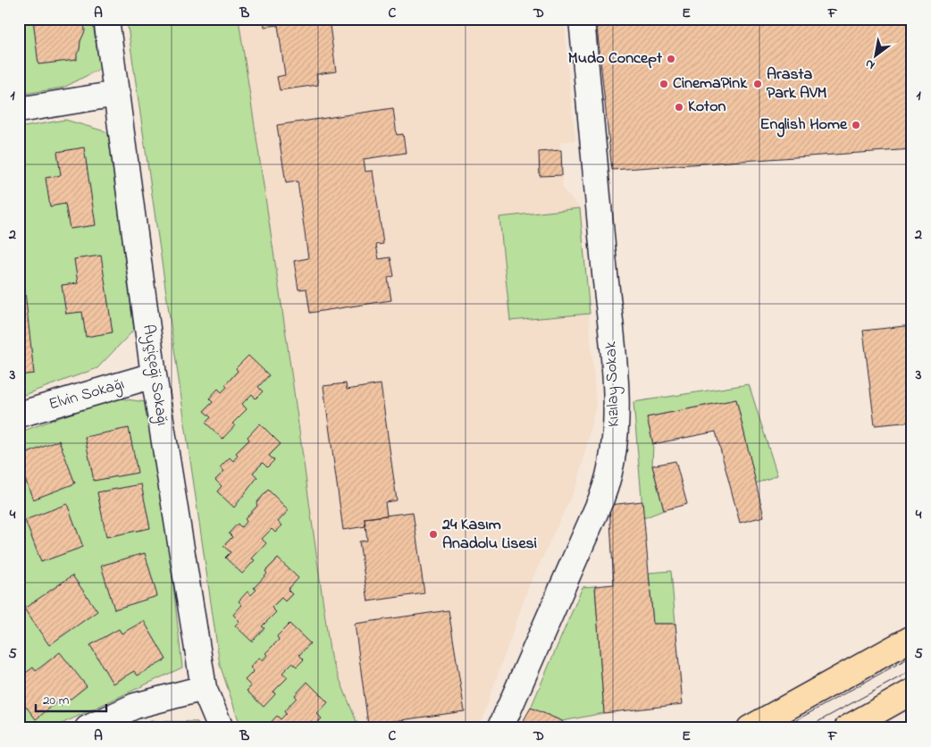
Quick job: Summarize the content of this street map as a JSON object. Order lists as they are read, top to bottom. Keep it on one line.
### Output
{"streets":{"street":["Ayçiçeği Sokağı","Kızılay Sokak","Elvin Sokağı"]},"crossings":[["Ayçiçeği Sokağı","Elvin Sokağı"]],"places":["Mudo Concept","CinemaPink","Arasta Park AVM","Koton","English Home","24 Kasım Anadolu Lisesi"],"scale_bar":"20 m","north":"bottom left","grid":{"columns":["A","B","C","D","E","F"],"rows":["1","2","3","4","5"]}}
